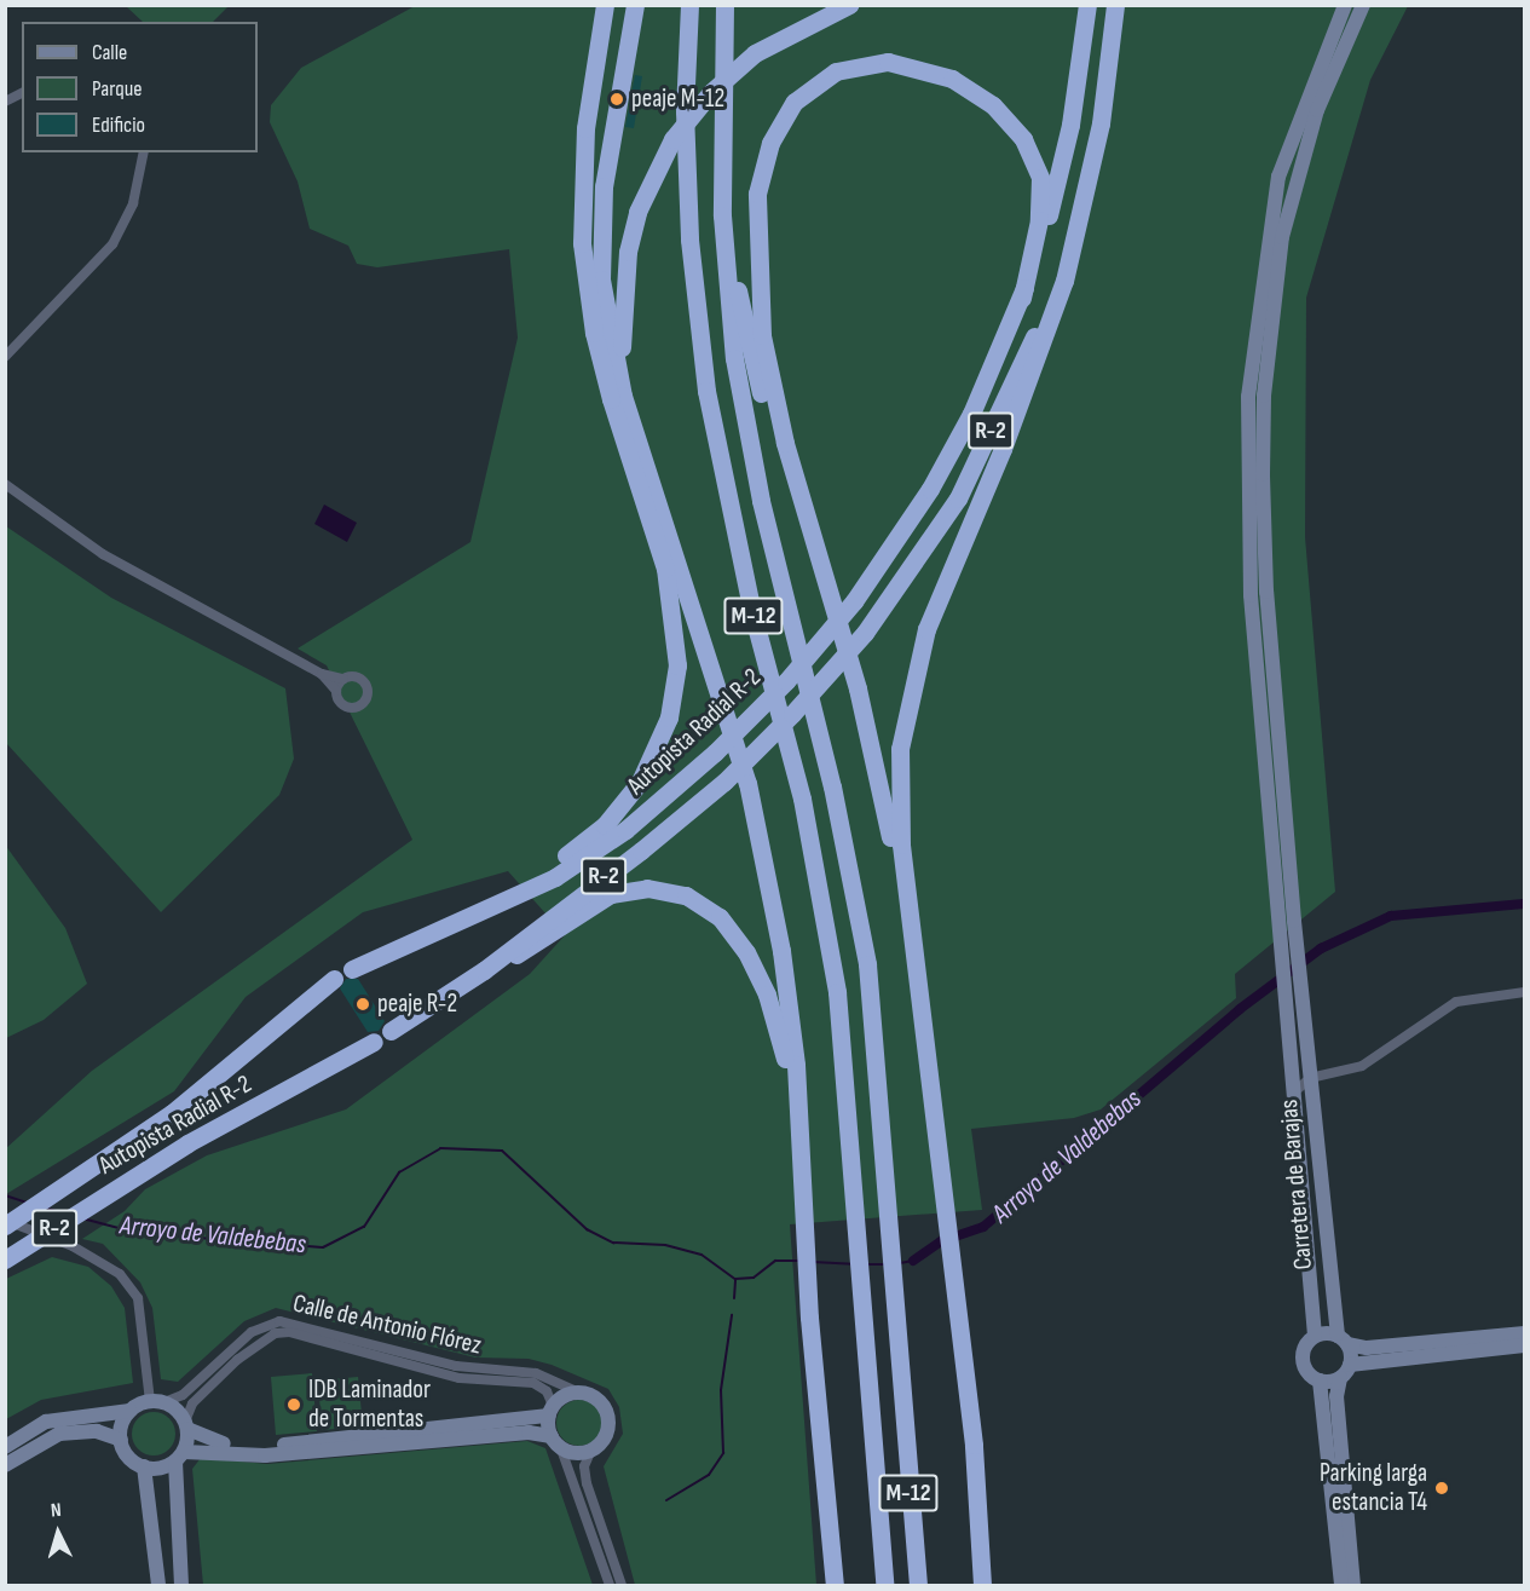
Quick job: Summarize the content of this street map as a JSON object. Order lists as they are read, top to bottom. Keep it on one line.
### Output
{"streets":{"highway":["R-2","M-12","Autopista Radial R-2"],"street":["Carretera de Barajas","Calle de Antonio Flórez"]},"crossings":[["R-2","Autopista Radial R-2"]],"water":["Arroyo de Valdebebas"],"places":["peaje M-12","peaje R-2","IDB Laminador de Tormentas","Parking larga estancia T4"],"legend":["Calle","Parque","Edificio"],"north":"top"}
